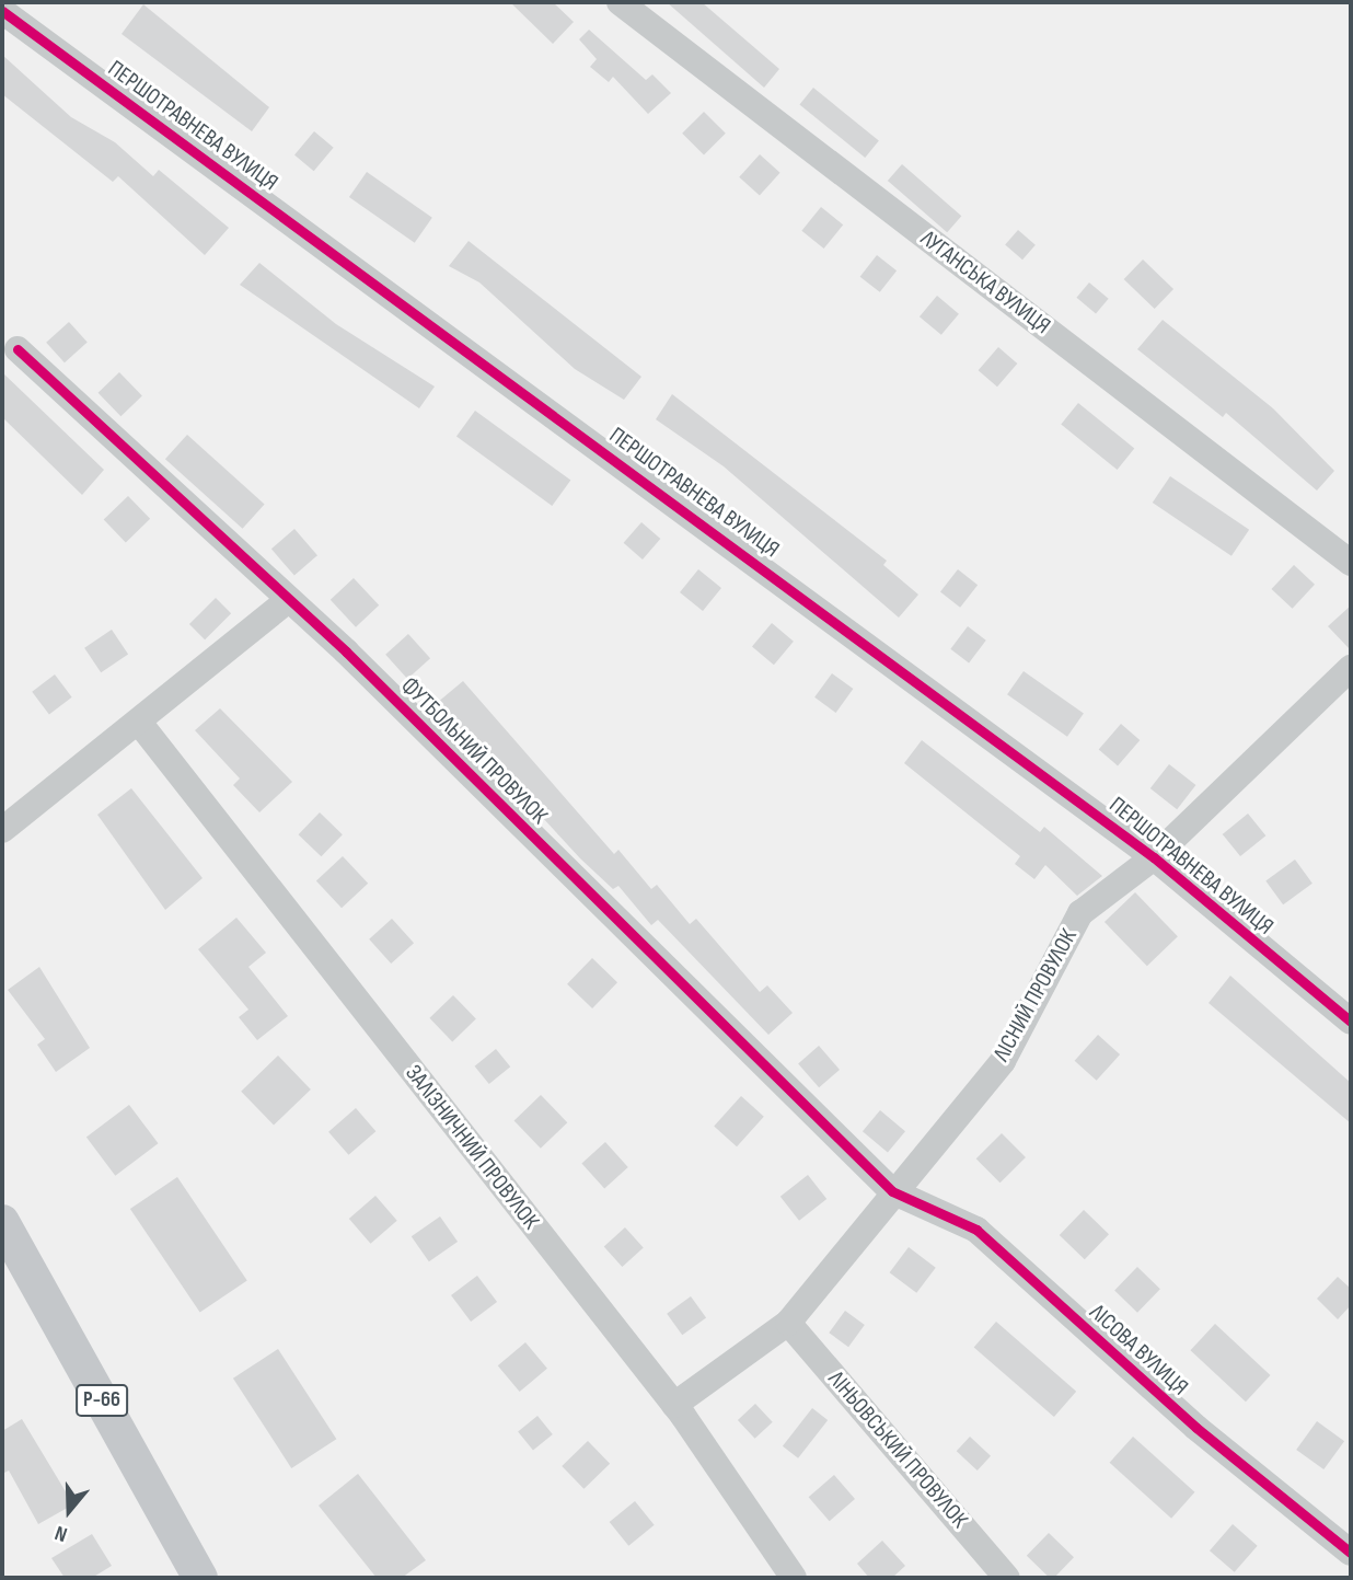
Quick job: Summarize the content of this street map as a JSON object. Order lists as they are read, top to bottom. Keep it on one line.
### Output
{"streets":{"main road":["Р-66"],"street":["ПЕРШОТРАВНЕВА ВУЛИЦЯ","ЛУГАНСЬКА ВУЛИЦЯ","ФУТБОЛЬНИЙ ПРОВУЛОК","ЛІСНИЙ ПРОВУЛОК","ЗАЛІЗНИЧНИЙ ПРОВУЛОК","ЛІСОВА ВУЛИЦЯ","ЛІНЬОВСЬКИЙ ПРОВУЛОК"]},"crossings":[["ПЕРШОТРАВНЕВА ВУЛИЦЯ","ЛІСНИЙ ПРОВУЛОК"],["ФУТБОЛЬНИЙ ПРОВУЛОК","ЛІСНИЙ ПРОВУЛОК"],["ФУТБОЛЬНИЙ ПРОВУЛОК","ЛІСОВА ВУЛИЦЯ"],["ЛІСНИЙ ПРОВУЛОК","ЗАЛІЗНИЧНИЙ ПРОВУЛОК"],["ЛІСНИЙ ПРОВУЛОК","ЛІСОВА ВУЛИЦЯ"],["ЛІСНИЙ ПРОВУЛОК","ЛІНЬОВСЬКИЙ ПРОВУЛОК"]],"north":"bottom"}
